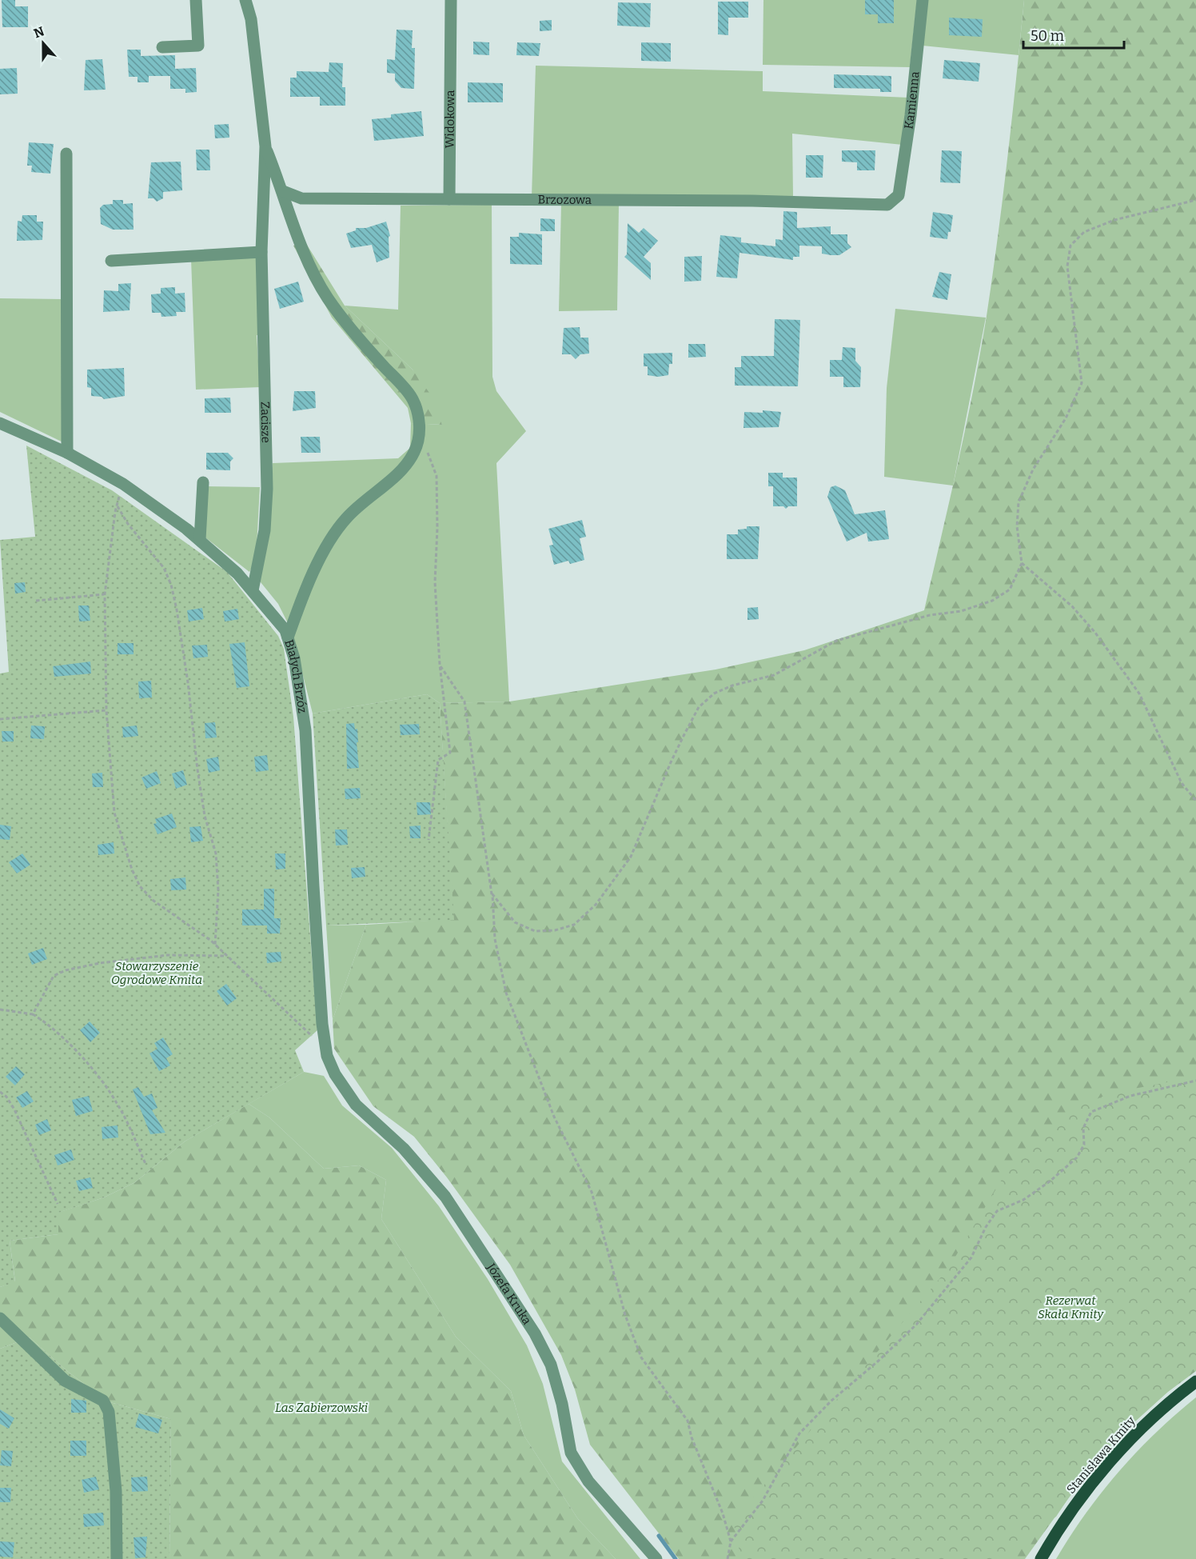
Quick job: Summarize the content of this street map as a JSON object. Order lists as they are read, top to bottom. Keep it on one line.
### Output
{"streets":{"main road":["Stanisława Kmity"],"street":["Kamienna","Widokowa","Brzozowa","Zacisze","Białych Brzóz","Józefa Kruka"]},"crossings":[["Kamienna","Brzozowa"],["Widokowa","Brzozowa"],["Zacisze","Białych Brzóz"],["Białych Brzóz","Józefa Kruka"]],"parks":["Stowarzyszenie Ogrodowe Kmita","Rezerwat Skała Kmity","Las Zabierzowski"],"scale_bar":"50 m","north":"top"}
